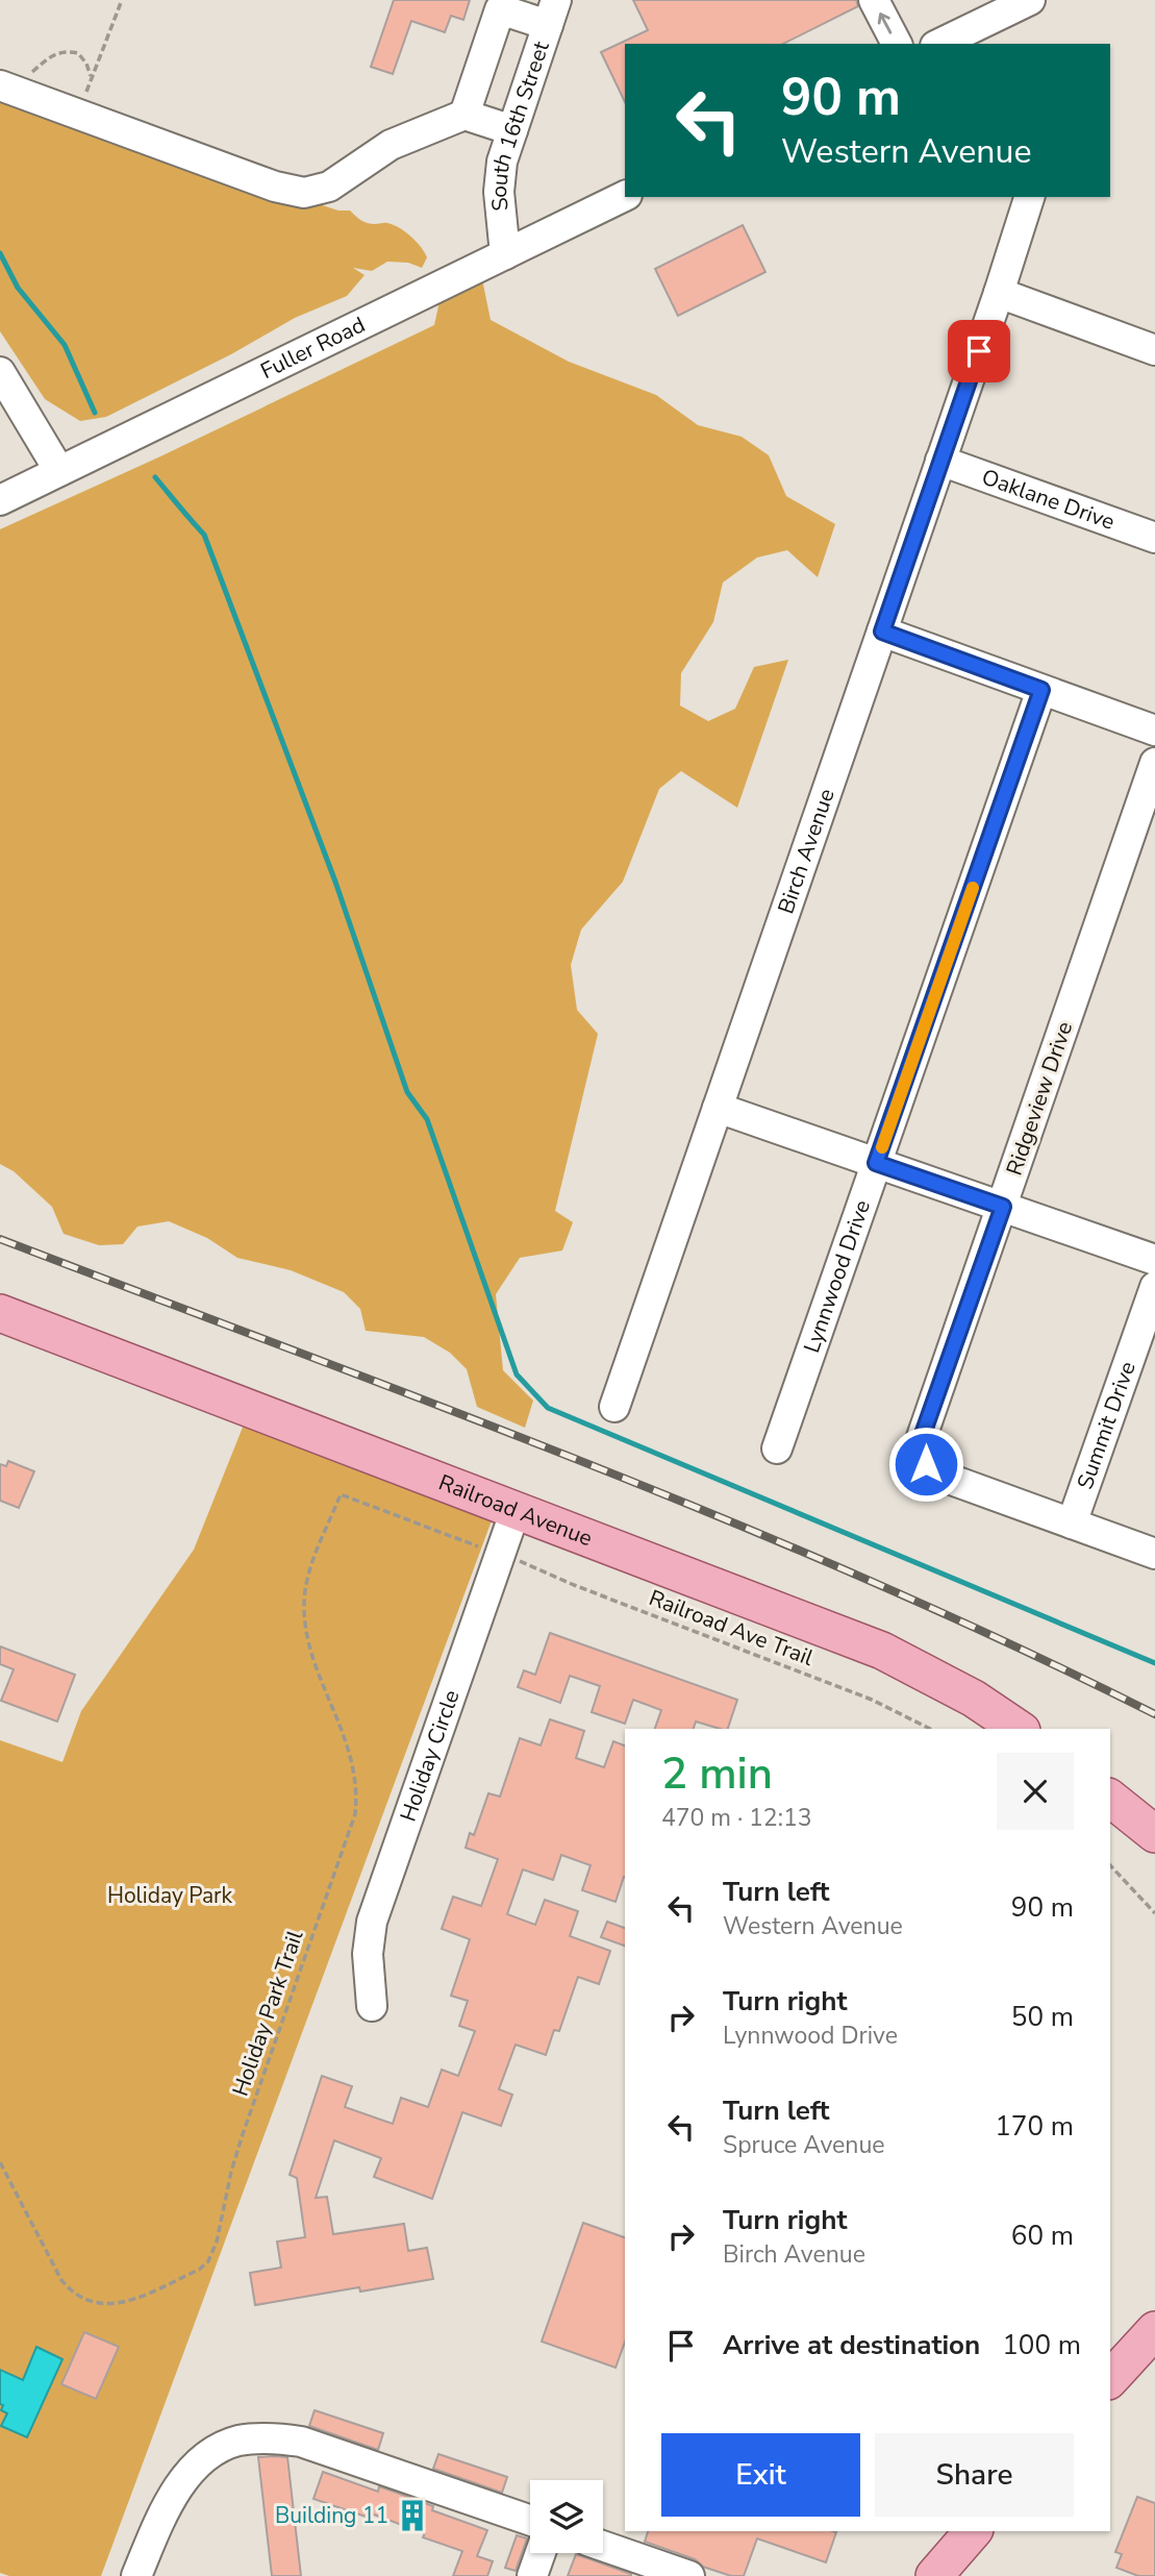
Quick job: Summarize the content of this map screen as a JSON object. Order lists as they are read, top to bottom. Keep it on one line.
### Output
{"streets":{"main road":["Railroad Avenue"],"street":["South 16th Street","Fuller Road","Oaklane Drive","Birch Avenue","Ridgeview Drive","Lynnwood Drive","Summit Drive","Holiday Circle"],"path":["Railroad Ave Trail","Holiday Park Trail"]},"crossings":[["South 16th Street","Fuller Road"],["Oaklane Drive","Birch Avenue"],["Ridgeview Drive","Summit Drive"],["Railroad Avenue","Holiday Circle"]],"parks":["Holiday Park"],"places":{"building":["Building 11"]},"page":{"turn":["90 m","Western Avenue"],"heading":["2 min","470 m · 12:13"],"list":[{"name":"Turn left","note":"Western Avenue","value":"90 m"},{"name":"Turn right","note":"Lynnwood Drive","value":"50 m"},{"name":"Turn left","note":"Spruce Avenue","value":"170 m"},{"name":"Turn right","note":"Birch Avenue","value":"60 m"},{"name":"Arrive at destination","value":"100 m"}],"buttons":["Exit","Share"]}}
